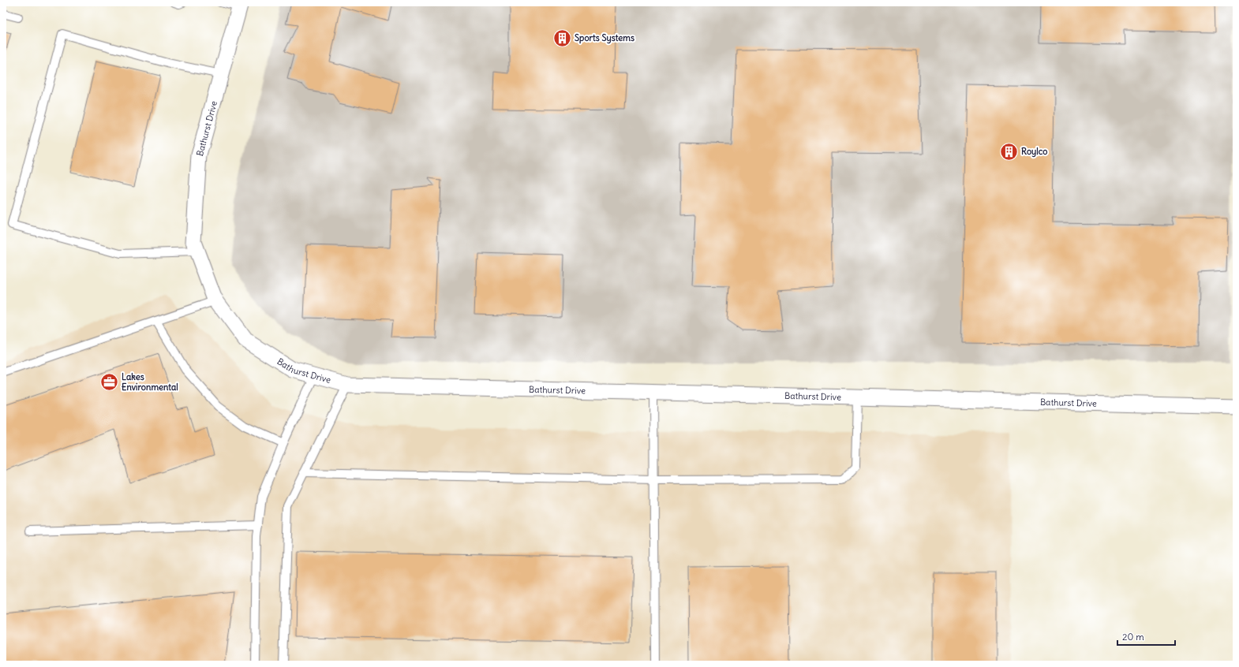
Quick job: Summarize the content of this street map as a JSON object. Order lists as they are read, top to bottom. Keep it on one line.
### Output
{"streets":{"street":["Bathurst Drive"]},"places":{"building":["Sports Systems","Roylco"],"office":["Lakes Environmental"]},"scale_bar":"20 m"}
